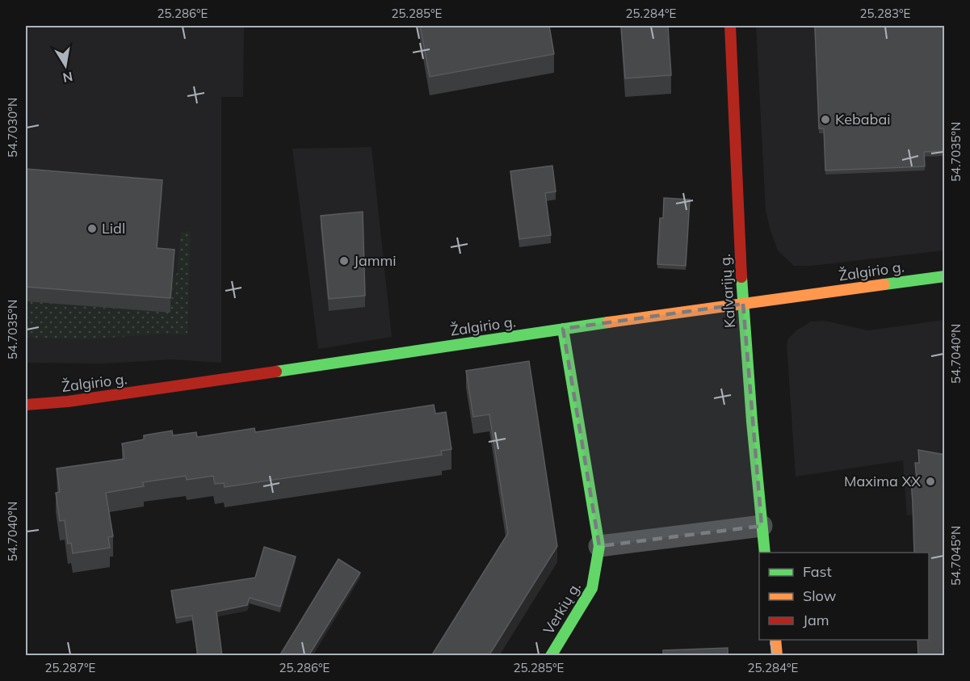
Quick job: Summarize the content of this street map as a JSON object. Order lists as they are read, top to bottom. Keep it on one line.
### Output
{"streets":{"main road":["Žalgirio g.","Kalvarijų g.","Verkių g."]},"crossings":[["Žalgirio g.","Kalvarijų g."],["Žalgirio g.","Verkių g."]],"places":["Kebabai","Lidl","Jammi","Maxima XX"],"legend":["Fast","Slow","Jam"],"north":"bottom","coordinates":["25.286°E","25.285°E","25.284°E","25.283°E","54.7030°N","54.7035°N","54.7040°N","54.7045°N","25.287°E"]}
